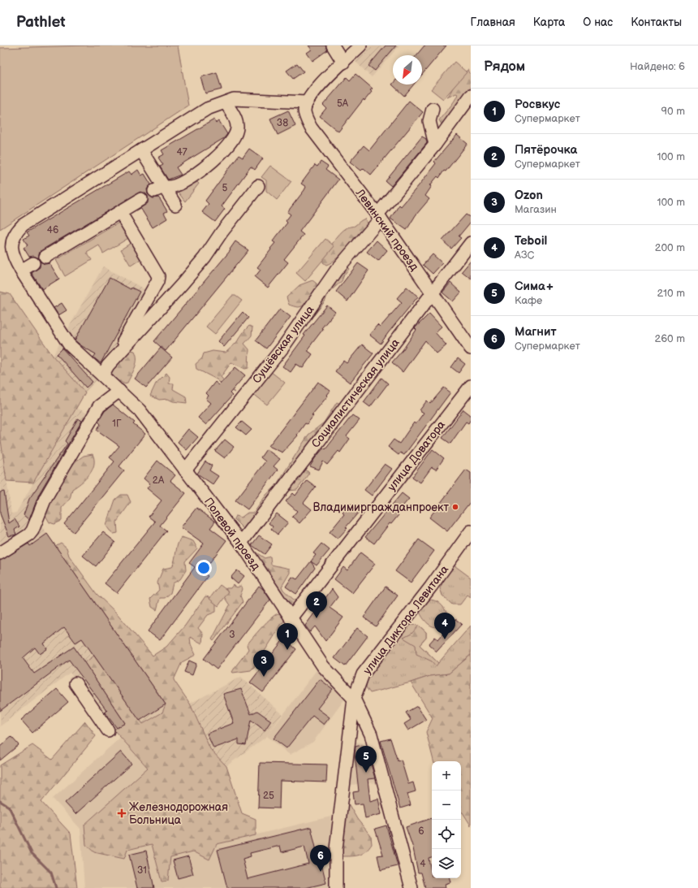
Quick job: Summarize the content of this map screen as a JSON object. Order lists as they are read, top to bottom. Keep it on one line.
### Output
{"streets":{"street":["Левинский проезд","Сущёвская улица","Социалистическая улица","улица Доватора","Полевой проезд","улица Диктора Левитана"]},"crossings":[["Левинский проезд","Сущёвская улица"],["Левинский проезд","Социалистическая улица"],["Левинский проезд","Полевой проезд"],["Сущёвская улица","Полевой проезд"],["Социалистическая улица","Полевой проезд"],["улица Доватора","Полевой проезд"],["Полевой проезд","улица Диктора Левитана"]],"places":{"other":["Владимиргражданпроект"],"health":["Железнодорожная Больница"]},"house_numbers":["5А","38","47","5","46","1Г","2А","3","25","6","4","31"],"north":"bottom left","page":{"header":"Pathlet","nav":["Главная","Карта","О нас","Контакты"],"heading":["Рядом","Найдено: 6"],"list":[{"mark":"1","name":"Росвкус","note":"Супермаркет","value":"90 m"},{"mark":"2","name":"Пятёрочка","note":"Супермаркет","value":"100 m"},{"mark":"3","name":"Ozon","note":"Магазин","value":"100 m"},{"mark":"4","name":"Teboil","note":"АЗС","value":"200 m"},{"mark":"5","name":"Сима+","note":"Кафе","value":"210 m"},{"mark":"6","name":"Магнит","note":"Супермаркет","value":"260 m"}],"pins":["2","4","1","3","5","6"],"map_buttons":["+","−"]}}
